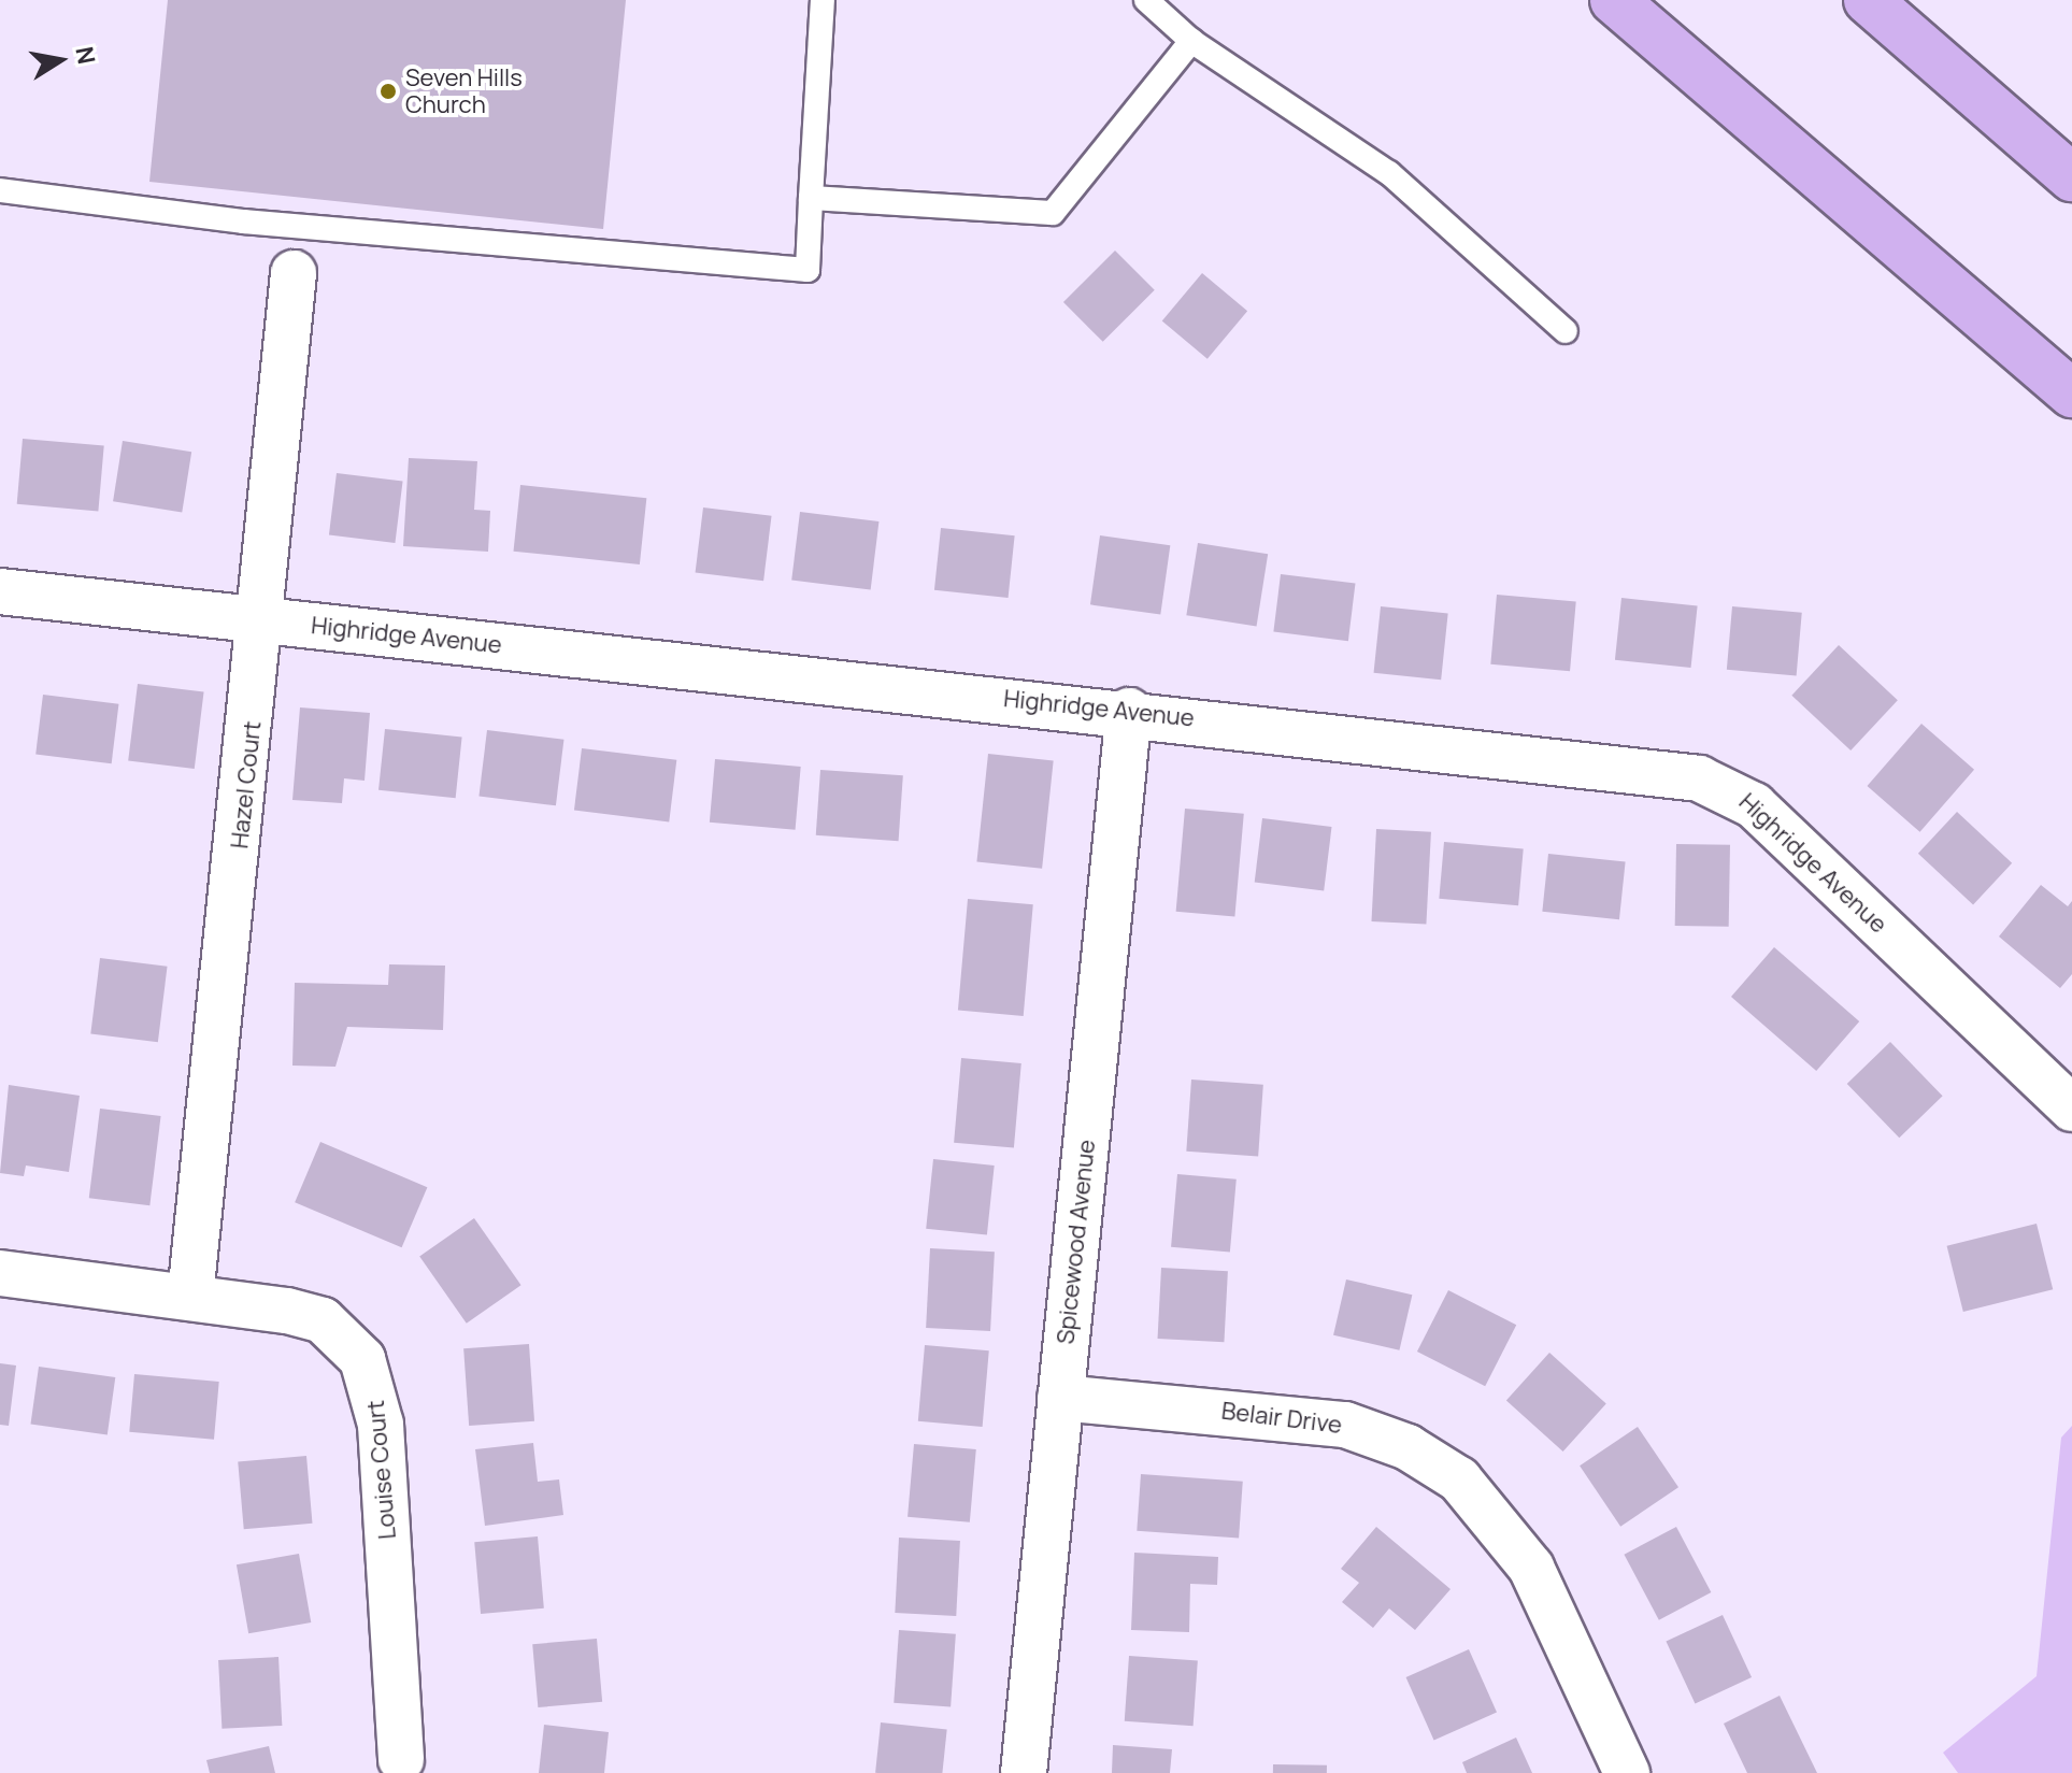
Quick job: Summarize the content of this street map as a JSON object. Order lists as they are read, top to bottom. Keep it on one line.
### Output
{"streets":{"street":["Highridge Avenue","Hazel Court","Spicewood Avenue","Belair Drive","Louise Court"]},"crossings":[["Highridge Avenue","Hazel Court"],["Highridge Avenue","Spicewood Avenue"],["Hazel Court","Louise Court"],["Spicewood Avenue","Belair Drive"]],"places":["Seven Hills Church"],"north":"right"}
